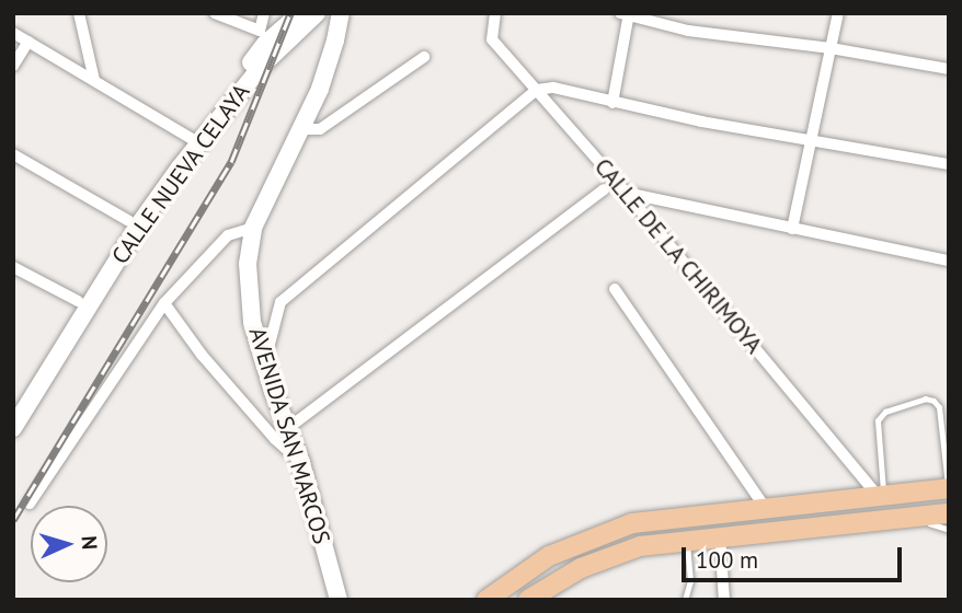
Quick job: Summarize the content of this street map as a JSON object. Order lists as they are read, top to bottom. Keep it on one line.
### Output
{"streets":{"main road":["CALLE NUEVA CELAYA","AVENIDA SAN MARCOS"],"street":["CALLE DE LA CHIRIMOYA"]},"scale_bar":"100 m","north":"right"}
